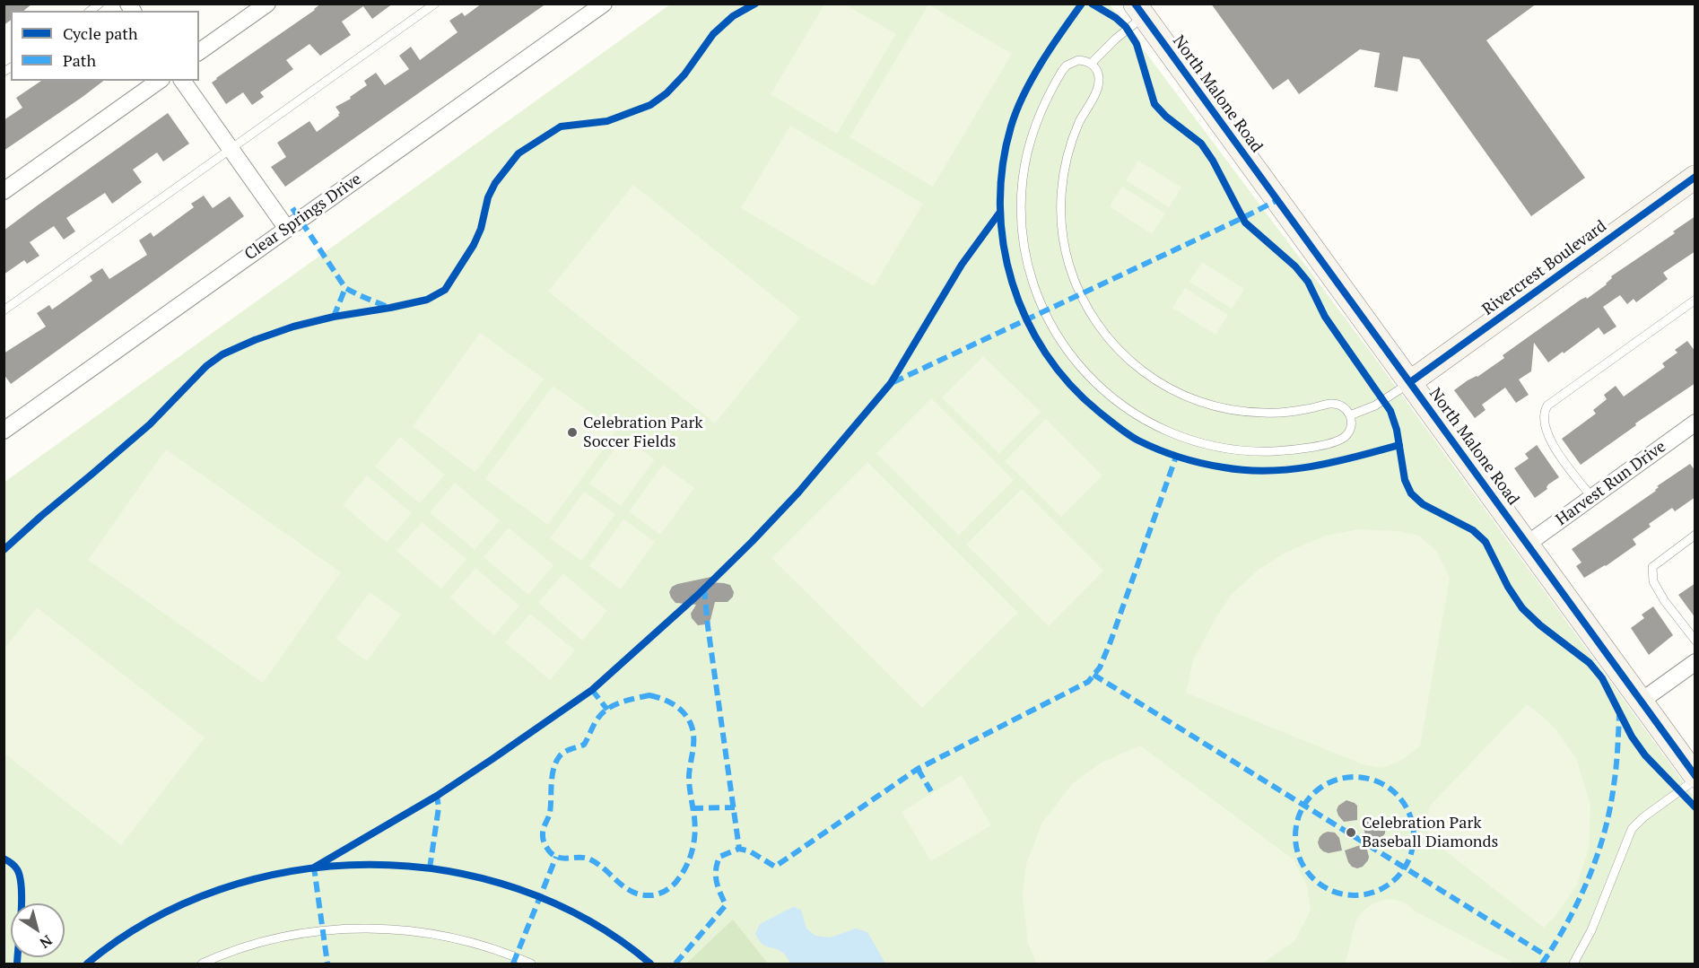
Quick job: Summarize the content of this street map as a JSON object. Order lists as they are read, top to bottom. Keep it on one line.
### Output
{"streets":{"street":["North Malone Road","Clear Springs Drive","Rivercrest Boulevard","Harvest Run Drive"]},"crossings":[["North Malone Road","Rivercrest Boulevard"],["North Malone Road","Harvest Run Drive"]],"places":["Celebration Park Soccer Fields","Celebration Park Baseball Diamonds"],"legend":["Cycle path","Path"],"north":"bottom right"}
